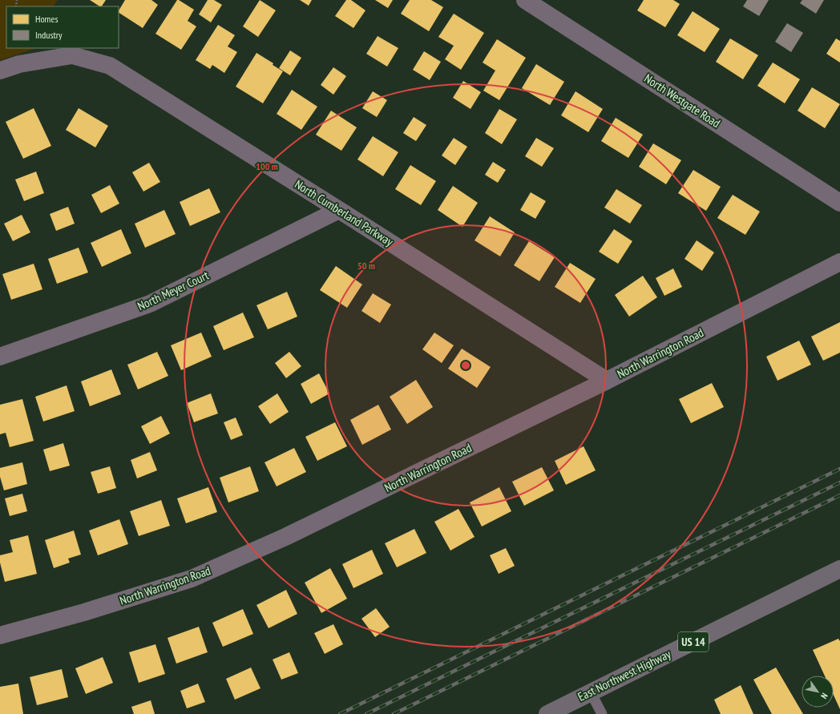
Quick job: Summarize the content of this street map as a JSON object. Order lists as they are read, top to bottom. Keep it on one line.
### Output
{"streets":{"main road":["US 14","East Northwest Highway"],"street":["North Westgate Road","North Cumberland Parkway","North Meyer Court","North Warrington Road"]},"crossings":[["North Cumberland Parkway","North Meyer Court"],["North Cumberland Parkway","North Warrington Road"]],"legend":["Homes","Industry"],"north":"bottom right","rings":["100 m","50 m"]}
